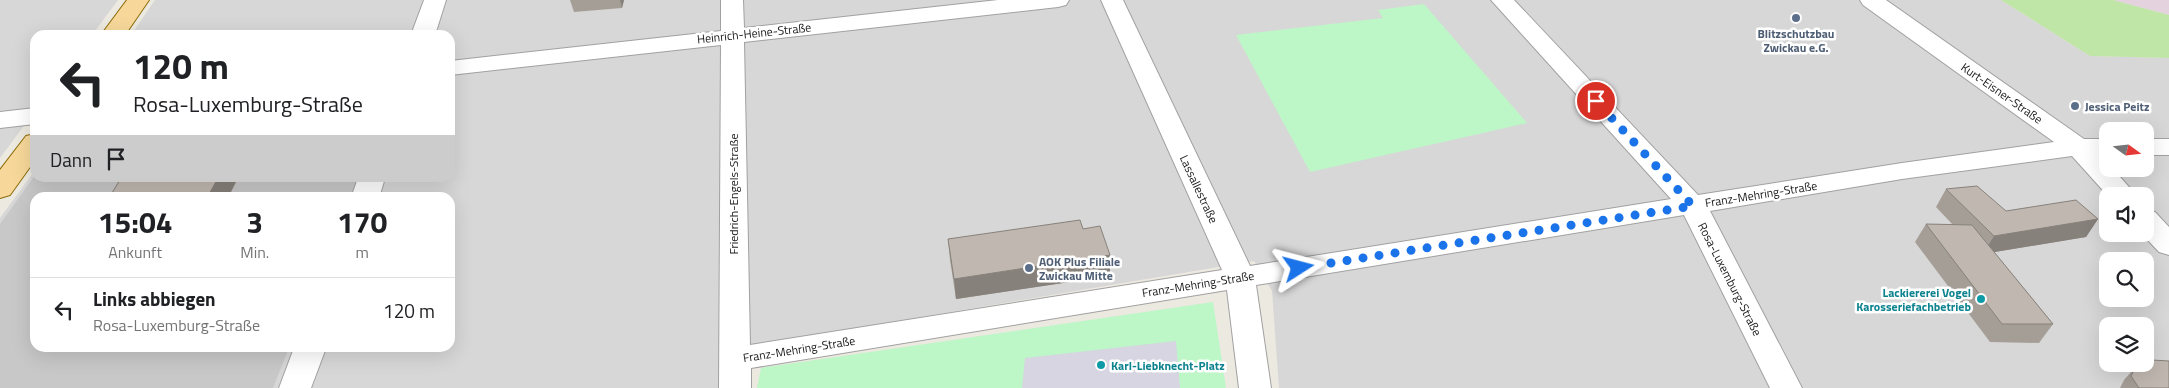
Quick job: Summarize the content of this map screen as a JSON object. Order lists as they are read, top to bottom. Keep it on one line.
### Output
{"streets":{"street":["Heinrich-Heine-Straße","Kurt-Eisner-Straße","Lassallestraße","Friedrich-Engels-Straße","Franz-Mehring-Straße","Rosa-Luxemburg-Straße"]},"crossings":[["Heinrich-Heine-Straße","Friedrich-Engels-Straße"],["Kurt-Eisner-Straße","Franz-Mehring-Straße"],["Lassallestraße","Franz-Mehring-Straße"],["Friedrich-Engels-Straße","Franz-Mehring-Straße"],["Franz-Mehring-Straße","Rosa-Luxemburg-Straße"]],"places":["Blitzschutzbau Zwickau e.G.","Jessica Peitz","AOK Plus Filiale Zwickau Mitte","Lackiererei Vogel Karosseriefachbetrieb","Karl-Liebknecht-Platz"],"north":"right","page":{"turn":["120 m","Rosa-Luxemburg-Straße"],"then":"Dann","eta":["15:04","Ankunft","3","Min.","170","m"],"list":[{"name":"Links abbiegen","note":"Rosa-Luxemburg-Straße","value":"120 m"}]}}
